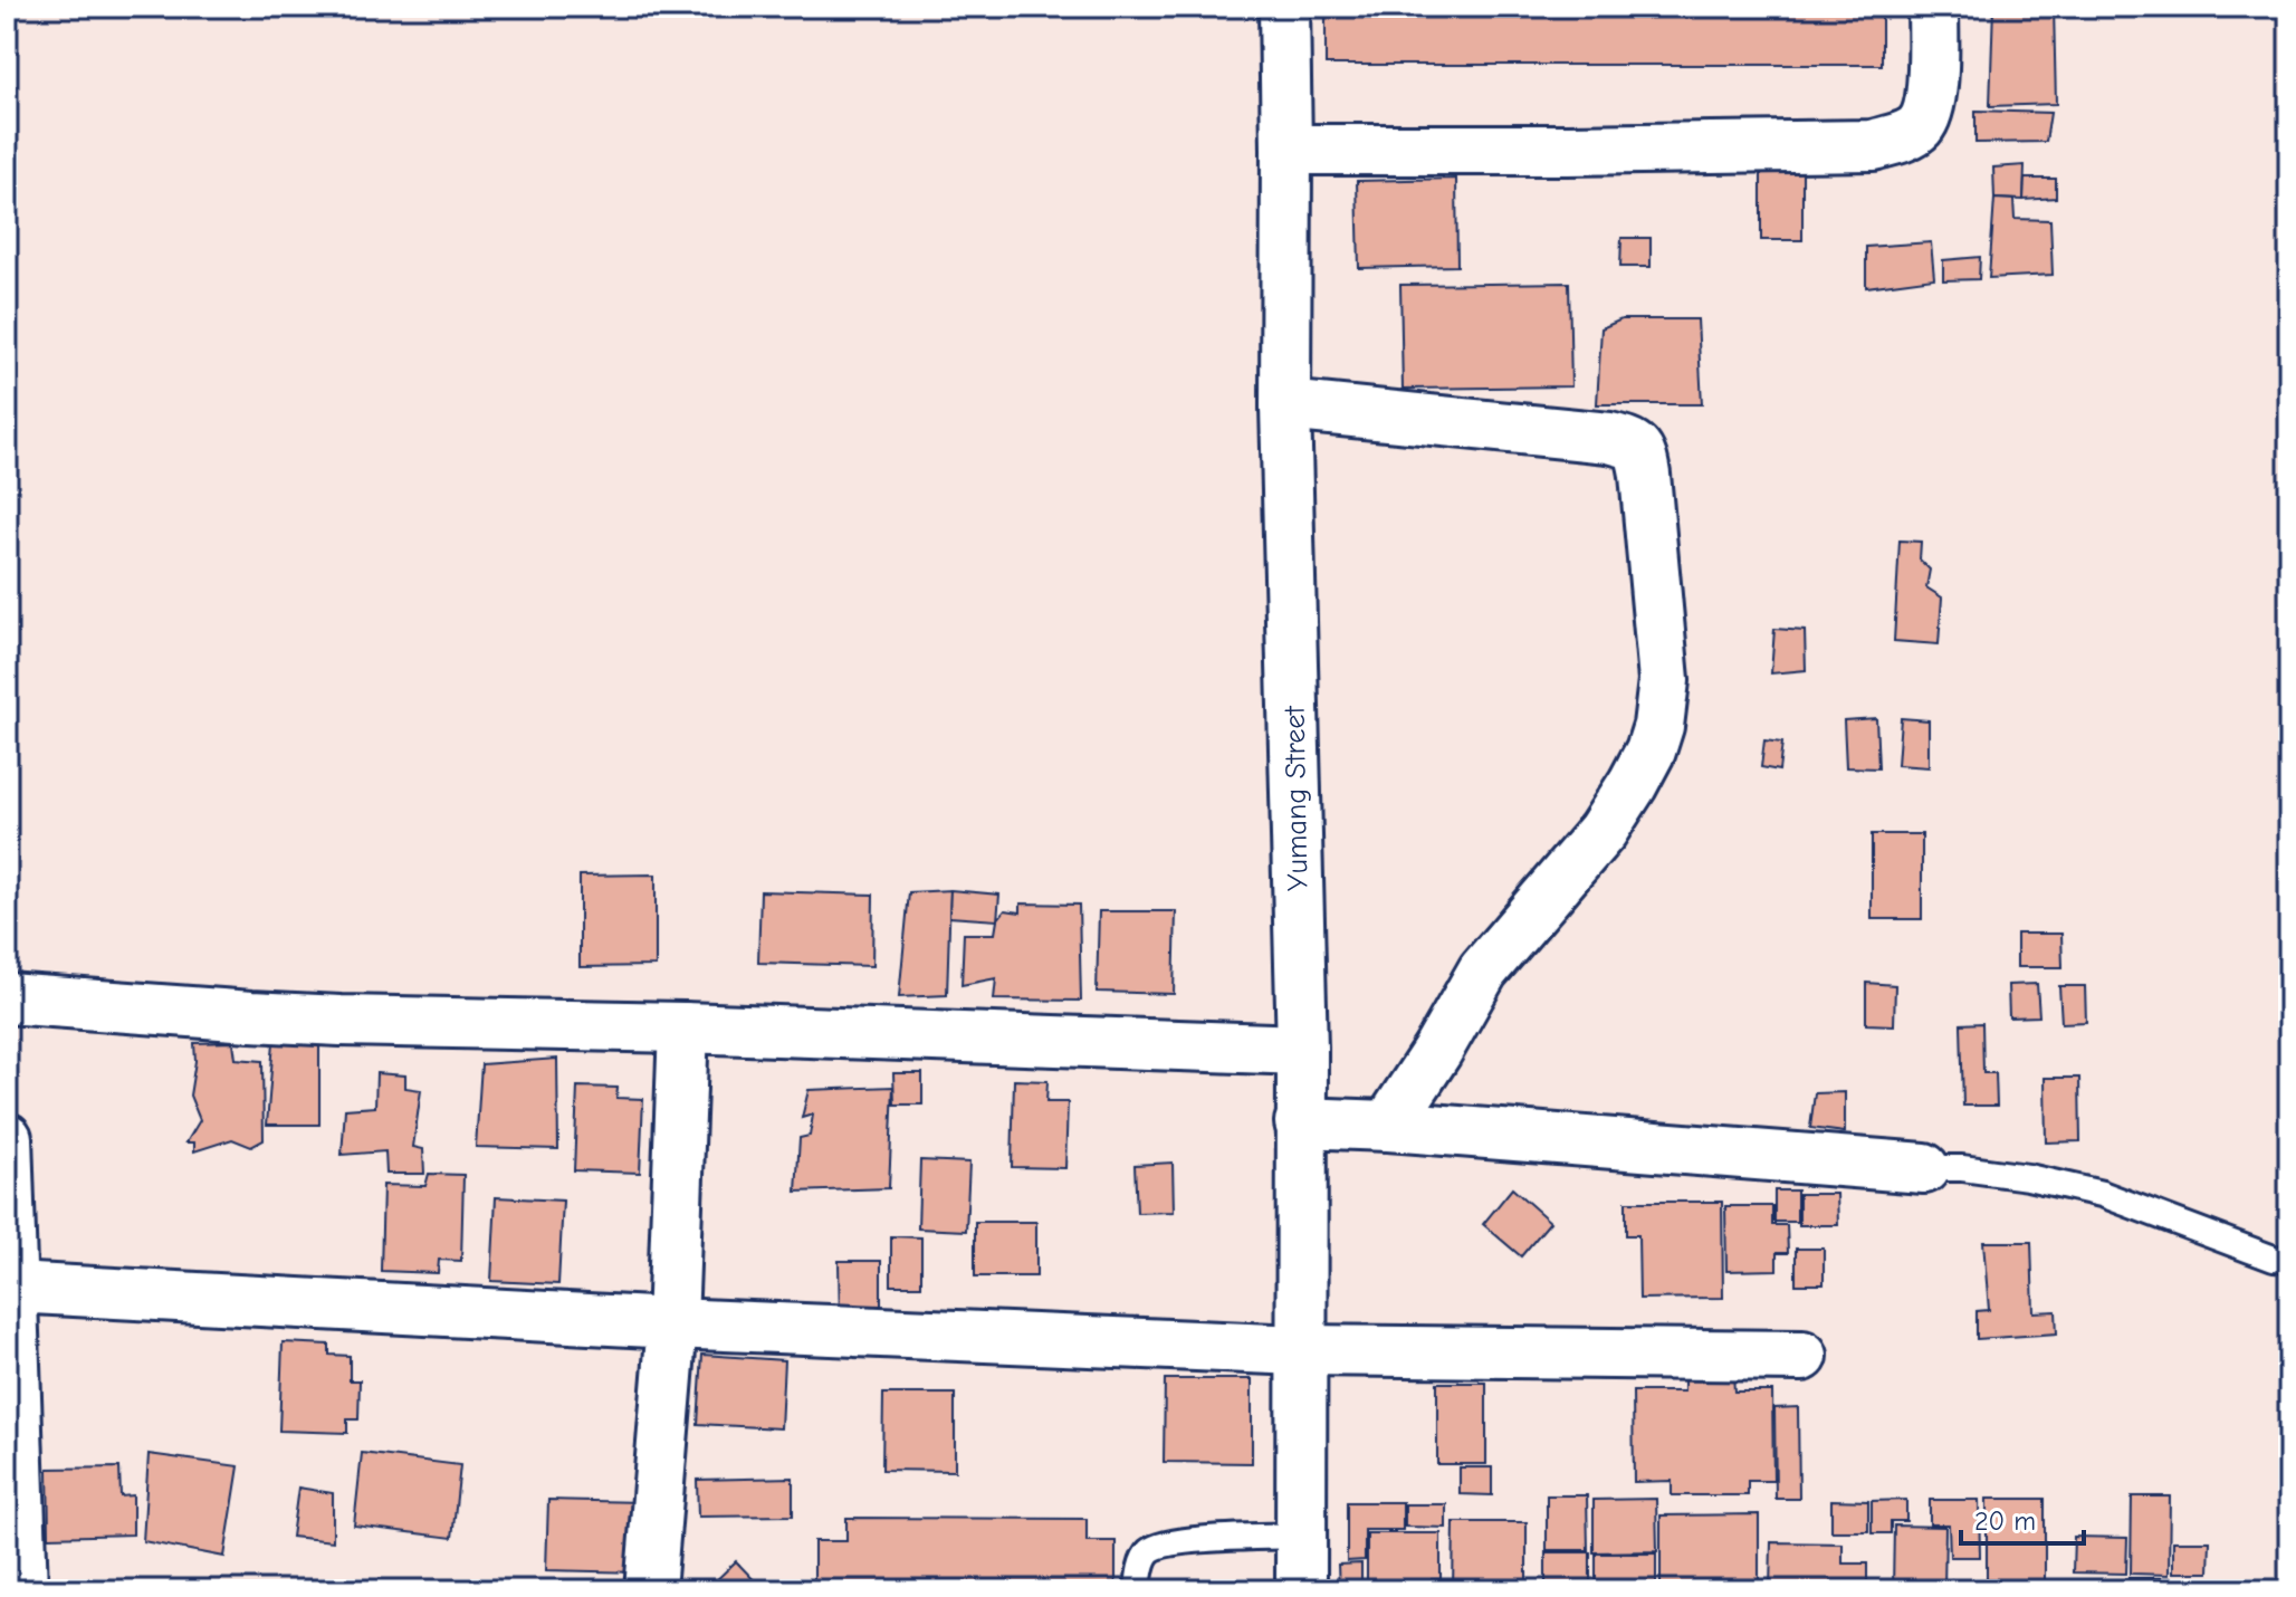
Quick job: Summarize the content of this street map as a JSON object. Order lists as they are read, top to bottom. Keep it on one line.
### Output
{"streets":{"street":["Yumang Street"]},"scale_bar":"20 m"}
